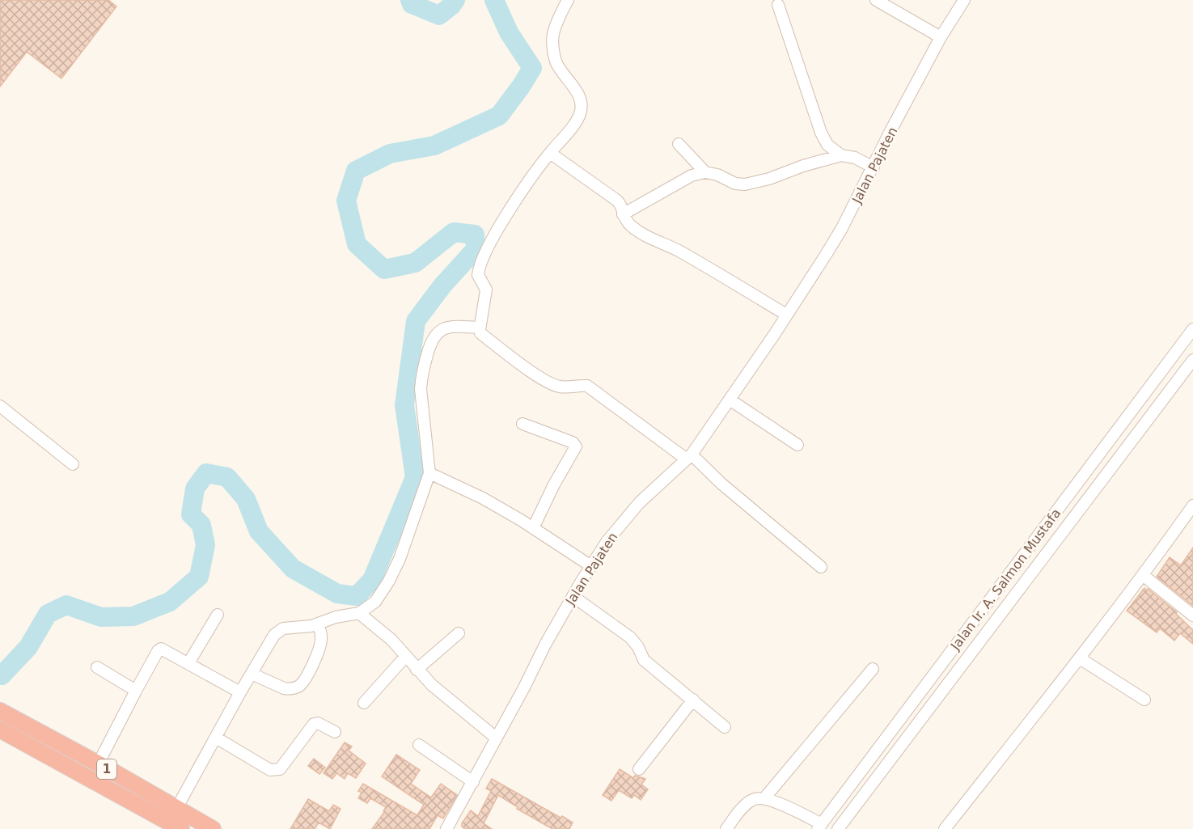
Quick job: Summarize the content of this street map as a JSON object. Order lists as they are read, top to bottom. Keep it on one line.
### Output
{"streets":{"highway":["1"],"street":["Jalan Pajaten","Jalan Ir. A. Salmon Mustafa"]}}
